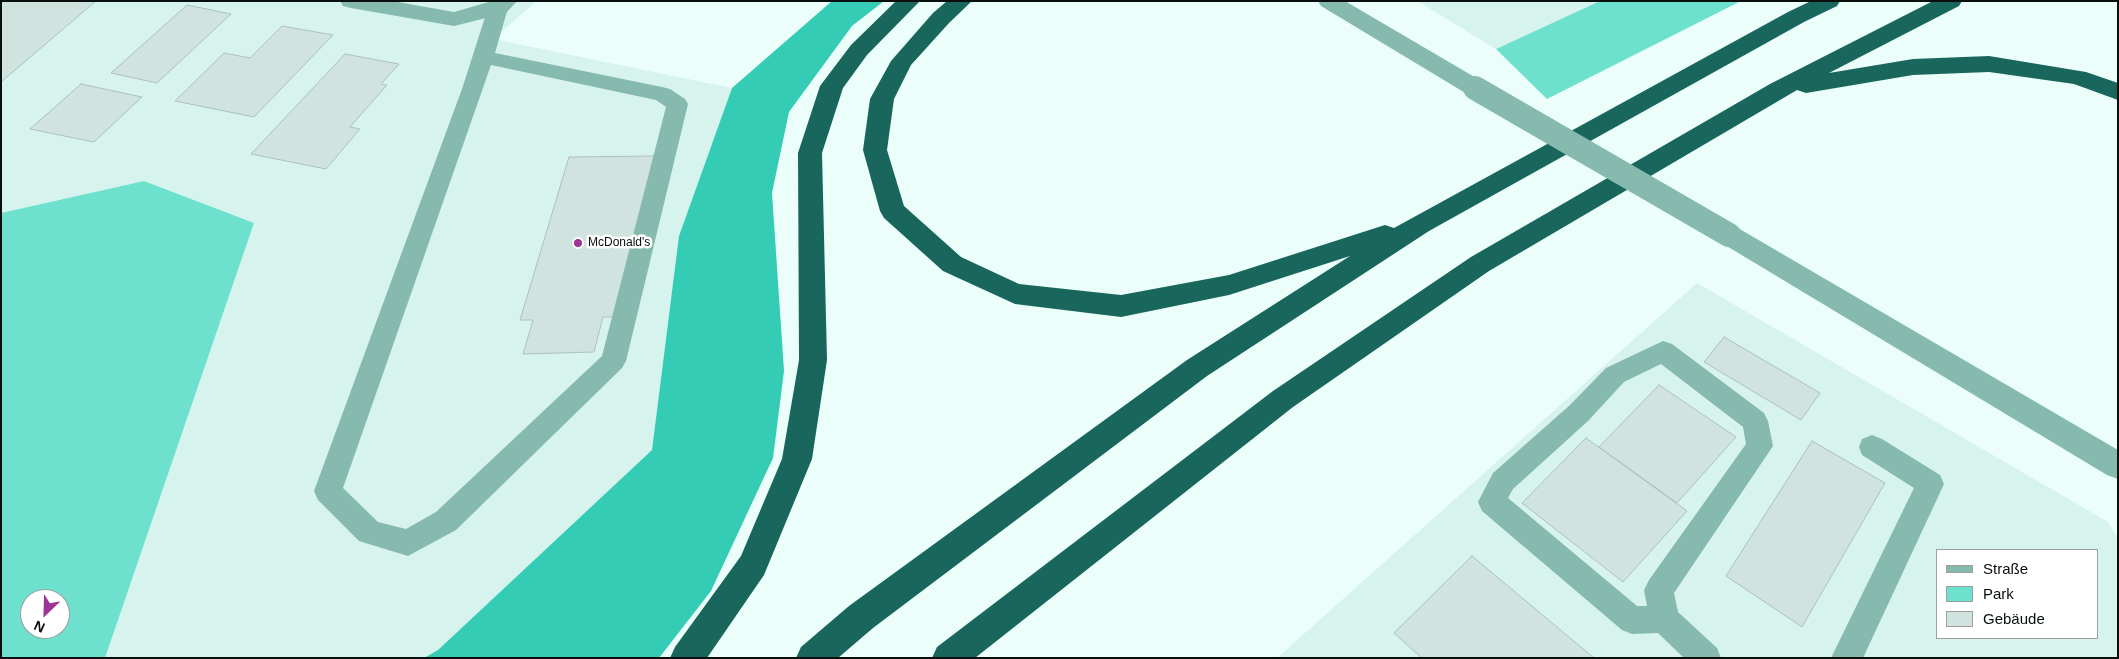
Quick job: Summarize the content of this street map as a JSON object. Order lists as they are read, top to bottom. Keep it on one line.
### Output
{"places":["McDonald's"],"legend":["Straße","Park","Gebäude"],"north":"bottom left"}
